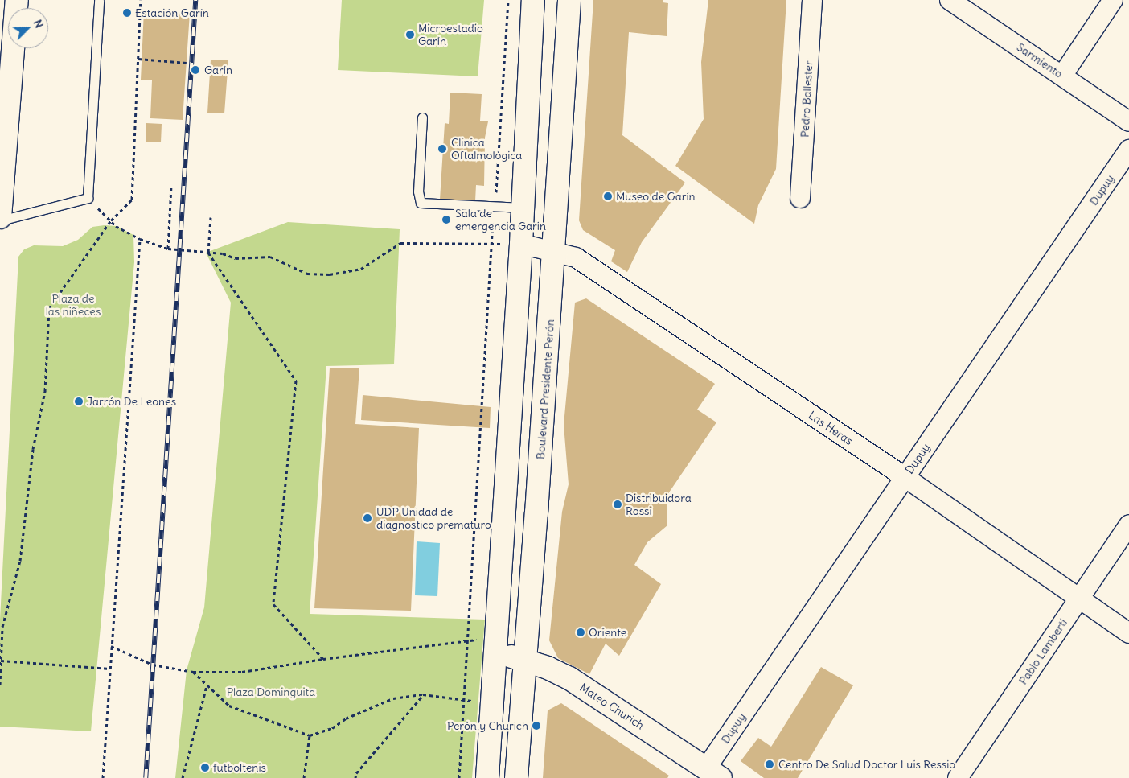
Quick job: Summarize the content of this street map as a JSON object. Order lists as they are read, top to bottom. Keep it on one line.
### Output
{"streets":{"street":["Sarmiento","Pedro Ballester","Dupuy","Boulevard Presidente Perón","Las Heras","Pablo Lamberti","Mateo Churich"]},"crossings":[["Dupuy","Las Heras"],["Dupuy","Mateo Churich"],["Boulevard Presidente Perón","Las Heras"],["Boulevard Presidente Perón","Mateo Churich"],["Las Heras","Pablo Lamberti"]],"parks":["Plaza de las niñeces","Plaza Dominguita"],"places":["Estación Garín","Microestadio Garín","Garín","Clinica Oftalmológica","Museo de Garín","Sala de emergencia Garin","Jarrón De Leones","Distribuidora Rossi","UDP Unidad de diagnostico prematuro","Oriente","Perón y Churich","Centro De Salud Doctor Luis Ressio","futboltenis"],"north":"top right"}
